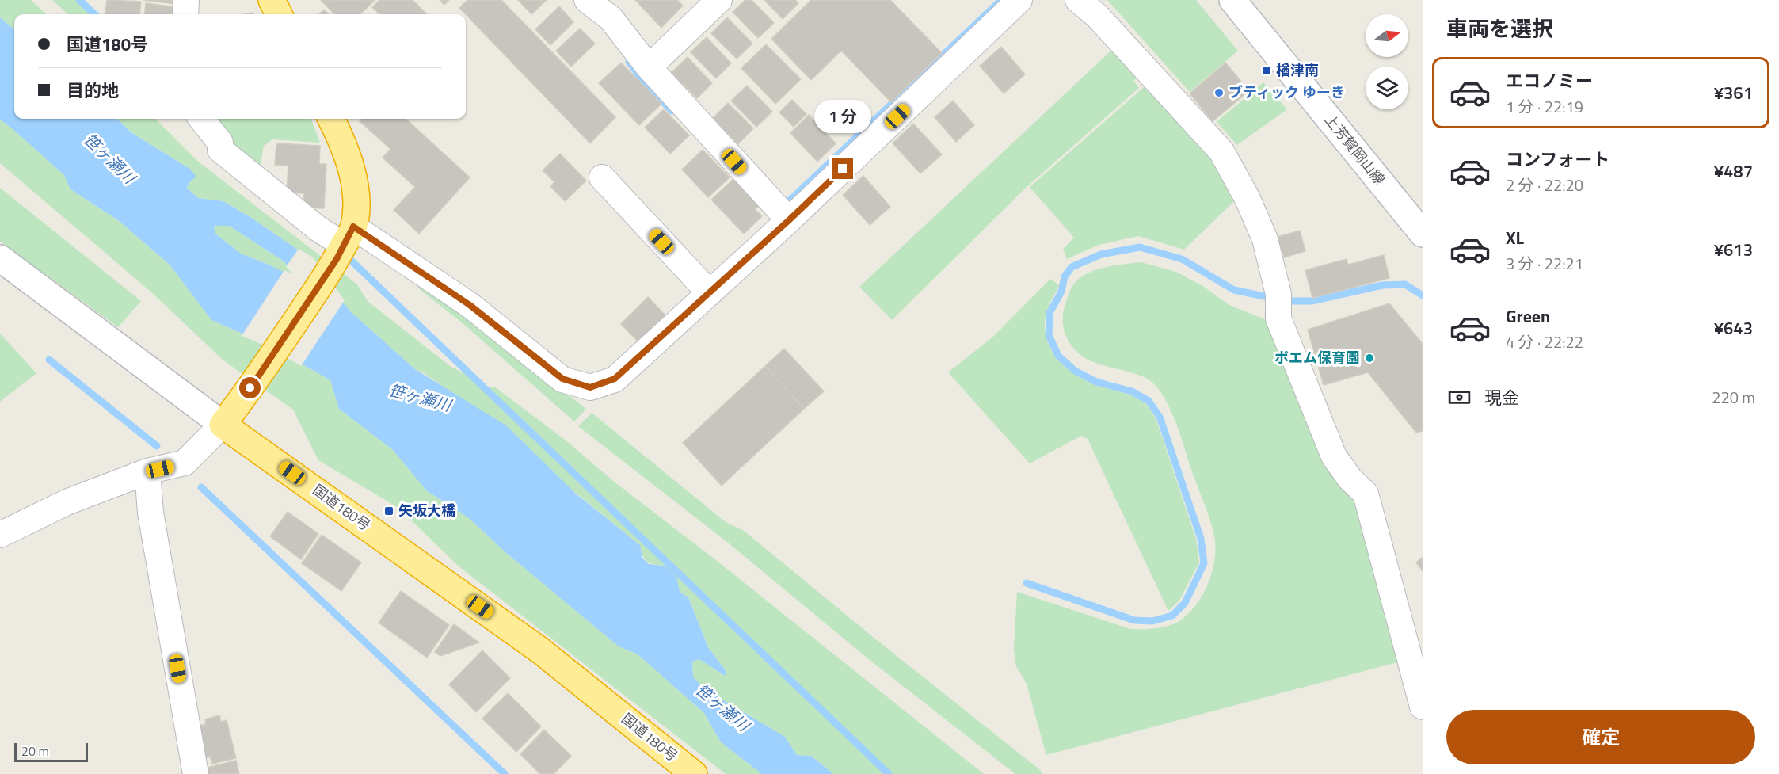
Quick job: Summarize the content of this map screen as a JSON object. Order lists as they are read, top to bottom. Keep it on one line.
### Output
{"streets":{"highway":["国道180号"],"main road":["上芳賀岡山線"]},"water":["笹ヶ瀬川"],"places":{"transit":["楢津南","矢坂大橋"],"other":["ブティック ゆーき","ポエム保育園"]},"scale_bar":"20 m","north":"right","page":{"heading":"車両を選択","banner":["国道180号","目的地"],"list":[{"name":"エコノミー","note":"1 分 · 22:19","value":"¥361"},{"name":"コンフォート","note":"2 分 · 22:20","value":"¥487"},{"name":"XL","note":"3 分 · 22:21","value":"¥613"},{"name":"Green","note":"4 分 · 22:22","value":"¥643"}],"bubble":"1 分","pay":["現金","220 m"],"buttons":"確定","scale":"20 m"}}
